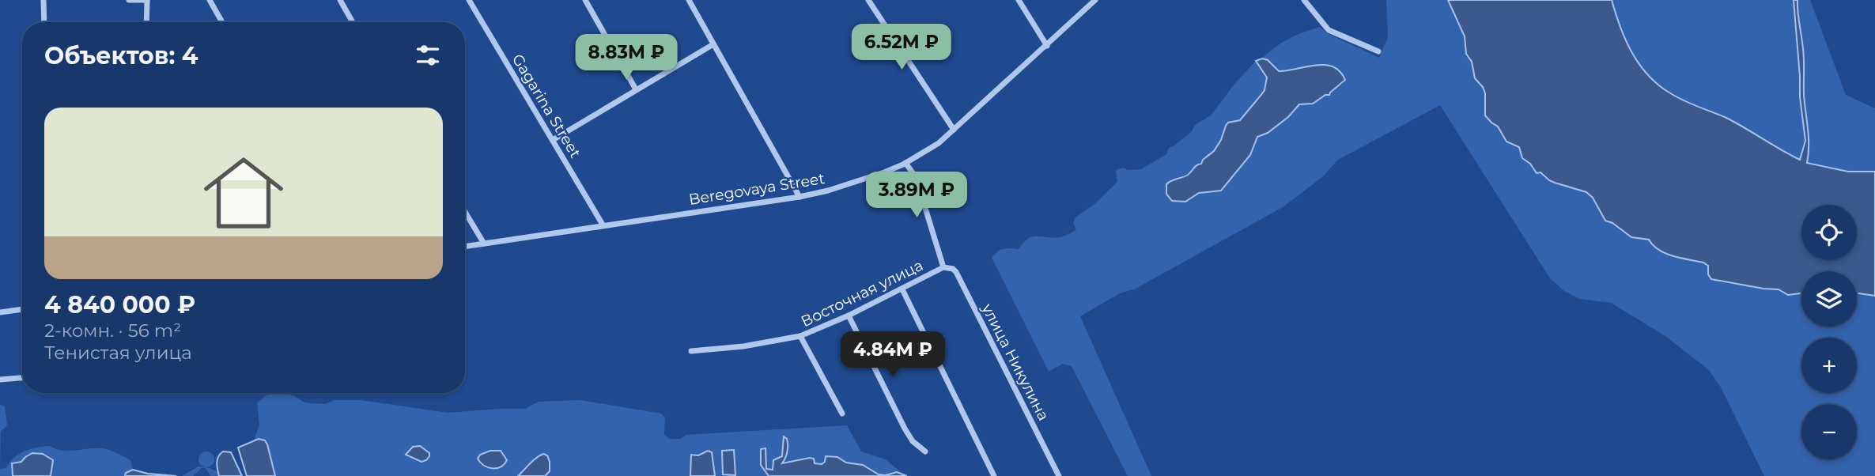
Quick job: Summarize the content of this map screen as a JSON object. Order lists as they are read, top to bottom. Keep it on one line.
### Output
{"streets":{"street":["Gagarina Street","Beregovaya Street","Восточная улица","улица Никулина"]},"crossings":[["Gagarina Street","Beregovaya Street"],["Восточная улица","улица Никулина"]],"page":{"heading":"Объектов: 4","price":["6.52M ₽","8.83M ₽","3.89M ₽","4.84M ₽"],"list":[{"name":"4 840 000 ₽","note":"2-комн. · 56 m² · Тенистая улица"}],"map_buttons":["+","−"]}}
